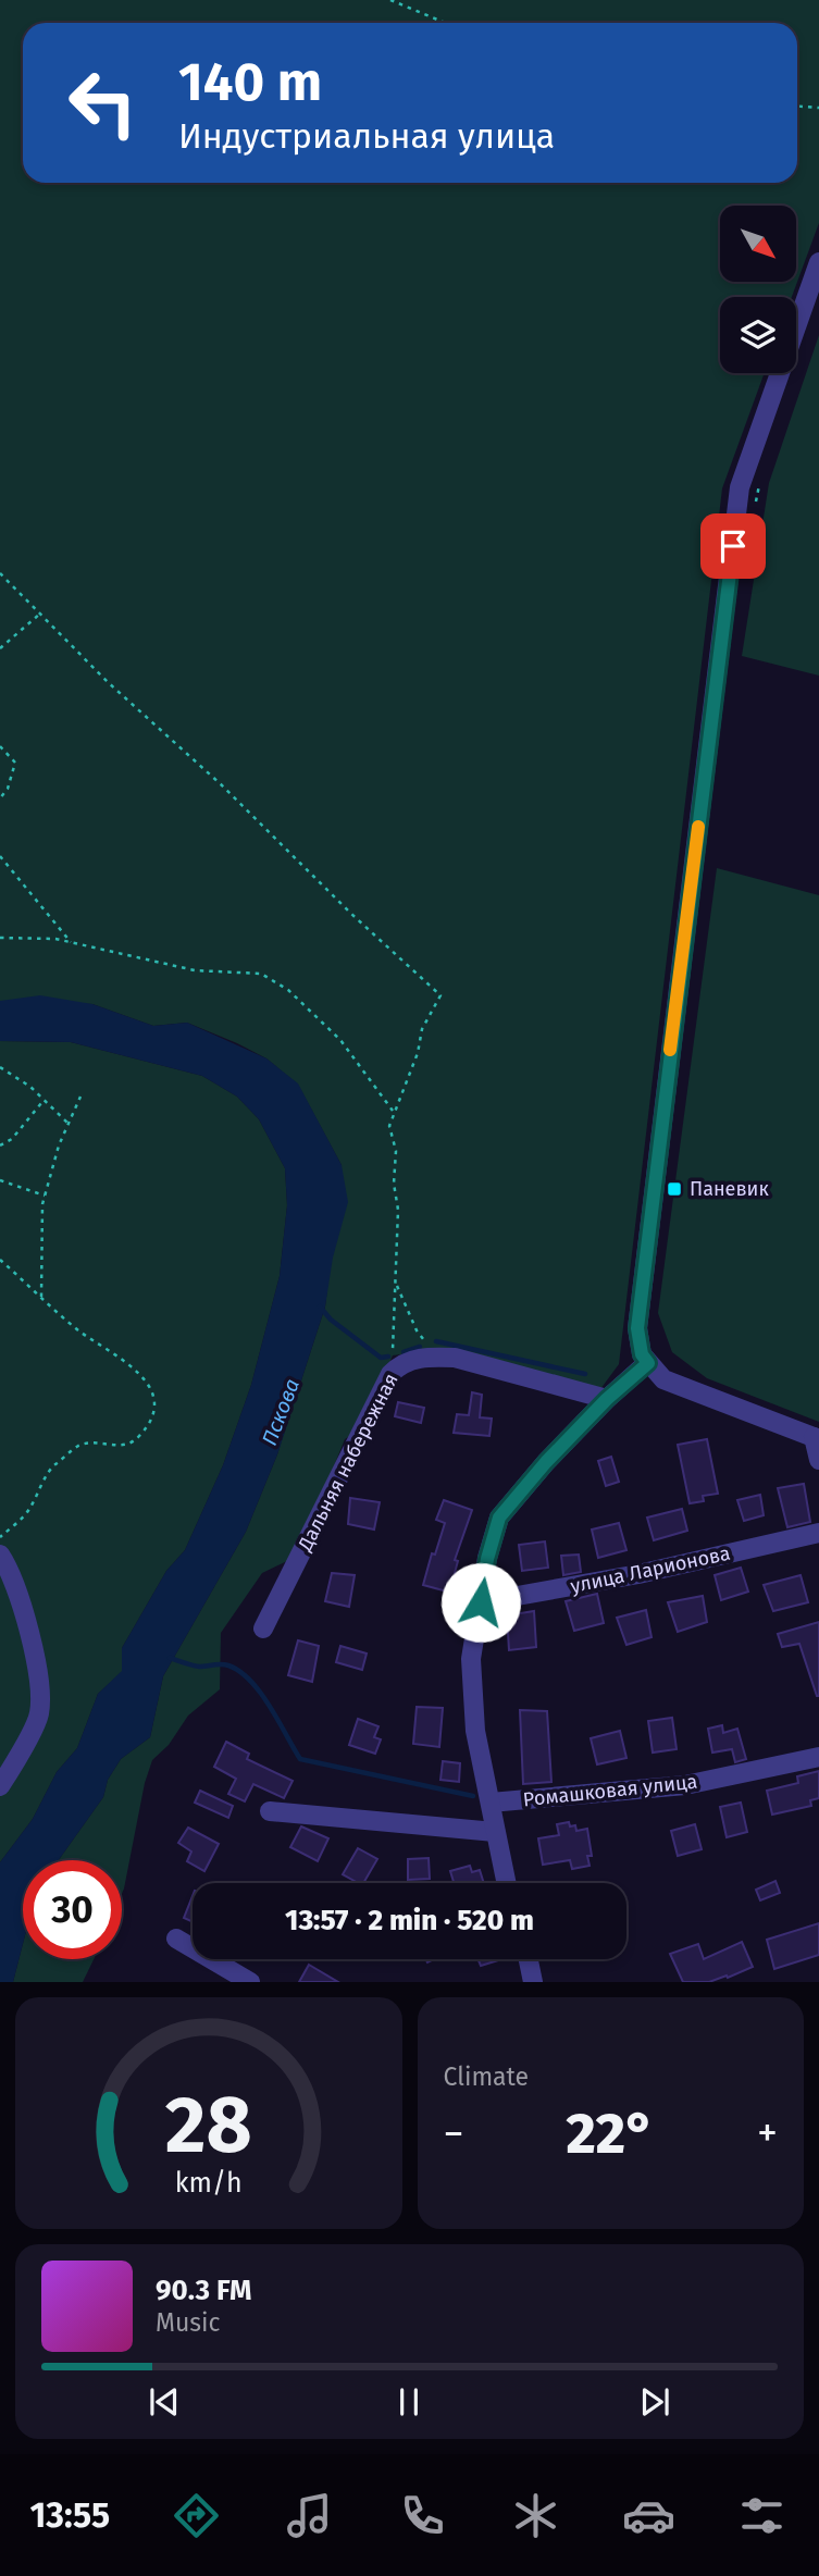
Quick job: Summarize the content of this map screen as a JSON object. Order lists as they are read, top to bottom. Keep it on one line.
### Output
{"streets":{"street":["Дальняя набережная","улица Ларионова","Ромашковая улица"]},"water":["Пскова"],"places":{"transit":["Паневик"]},"north":"bottom right","page":{"turn":["140 m","Индустриальная улица"],"limit":"30","trip":"13:57 · 2 min · 520 m","tile":"Climate","heat":["−","22°","+"],"song":["90.3 FM","Music"],"tabs":"13:55","gauge":["28","km/h"]}}
